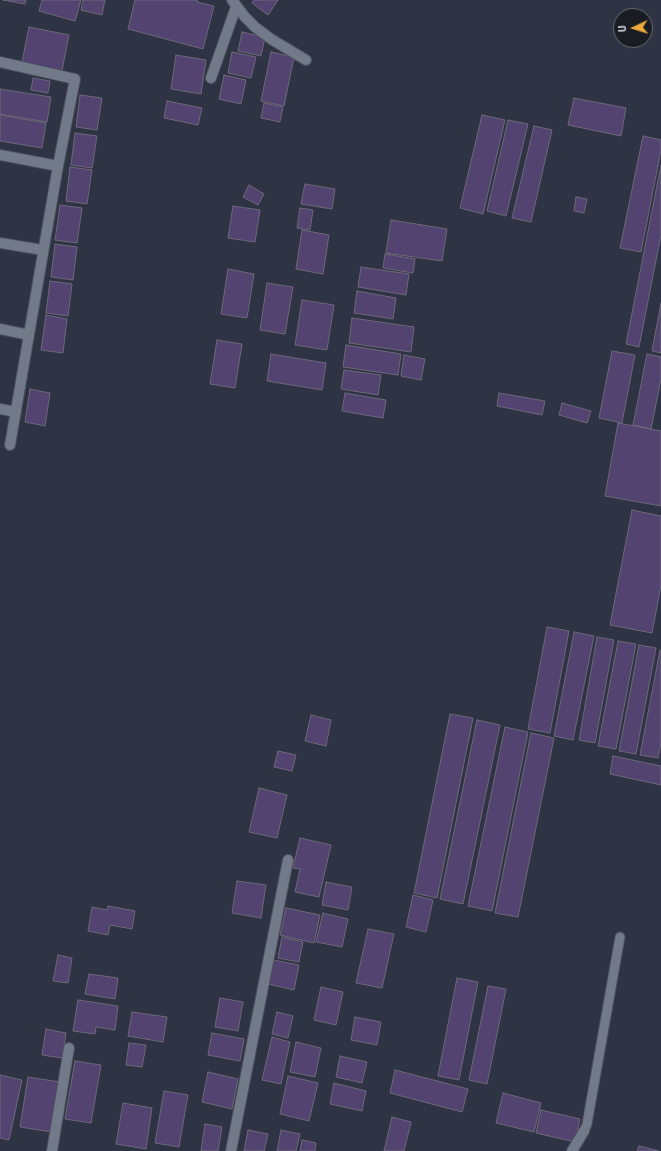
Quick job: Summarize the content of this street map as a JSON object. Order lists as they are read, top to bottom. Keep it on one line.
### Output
{"north":"left"}
